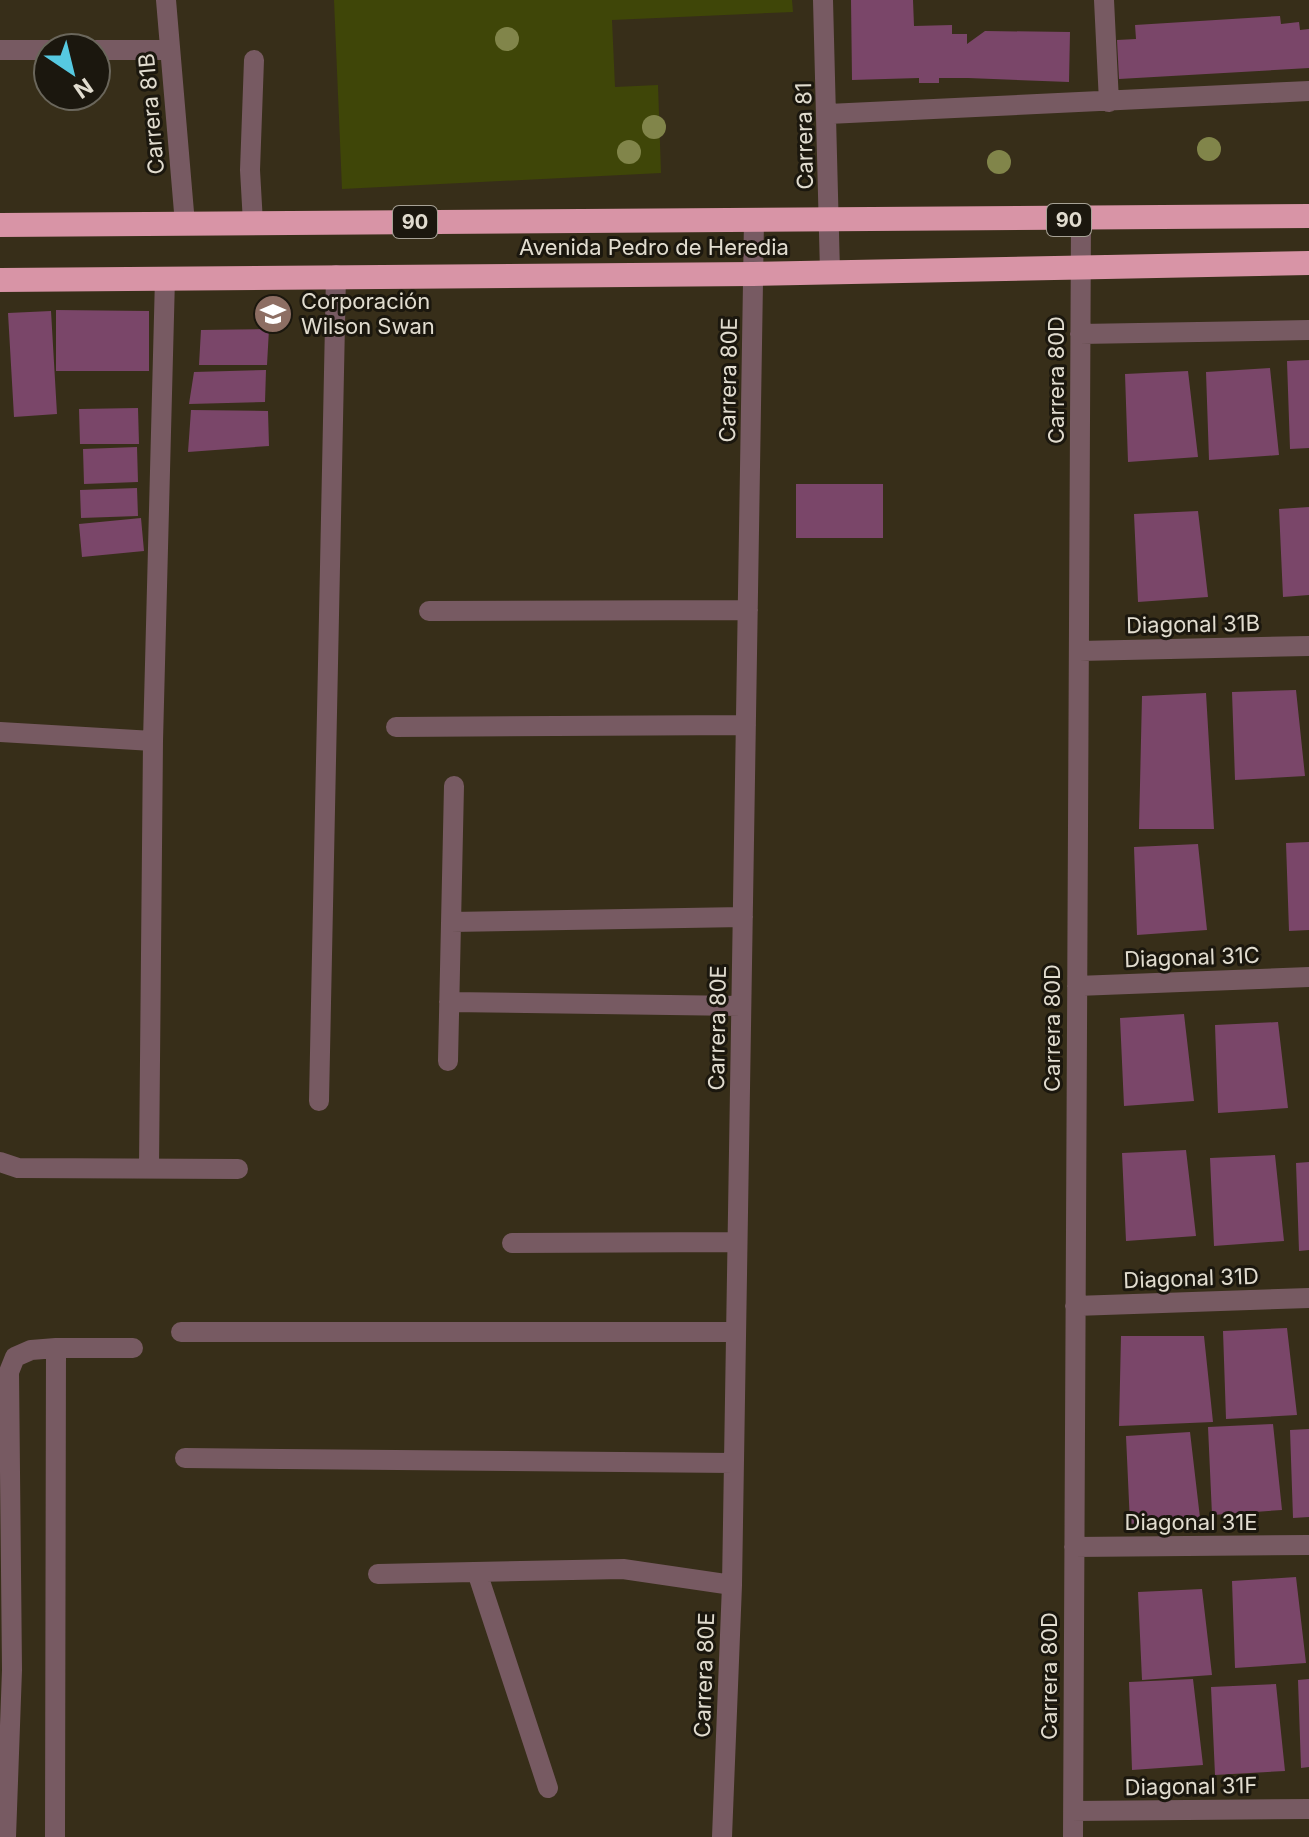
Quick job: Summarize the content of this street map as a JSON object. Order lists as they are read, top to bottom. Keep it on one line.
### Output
{"streets":{"highway":["90","Avenida Pedro de Heredia"],"street":["Carrera 81B","Carrera 81","Carrera 80E","Carrera 80D","Diagonal 31B","Diagonal 31C","Diagonal 31D","Diagonal 31E","Diagonal 31F"]},"crossings":[["Carrera 81B","Avenida Pedro de Heredia"],["Carrera 81","Avenida Pedro de Heredia"],["Avenida Pedro de Heredia","Carrera 80E"],["Avenida Pedro de Heredia","Carrera 80D"],["Carrera 80D","Diagonal 31B"],["Carrera 80D","Diagonal 31C"],["Carrera 80D","Diagonal 31D"],["Carrera 80D","Diagonal 31E"],["Carrera 80D","Diagonal 31F"]],"places":{"school or university":["Corporación Wilson Swan"]},"north":"bottom right"}
